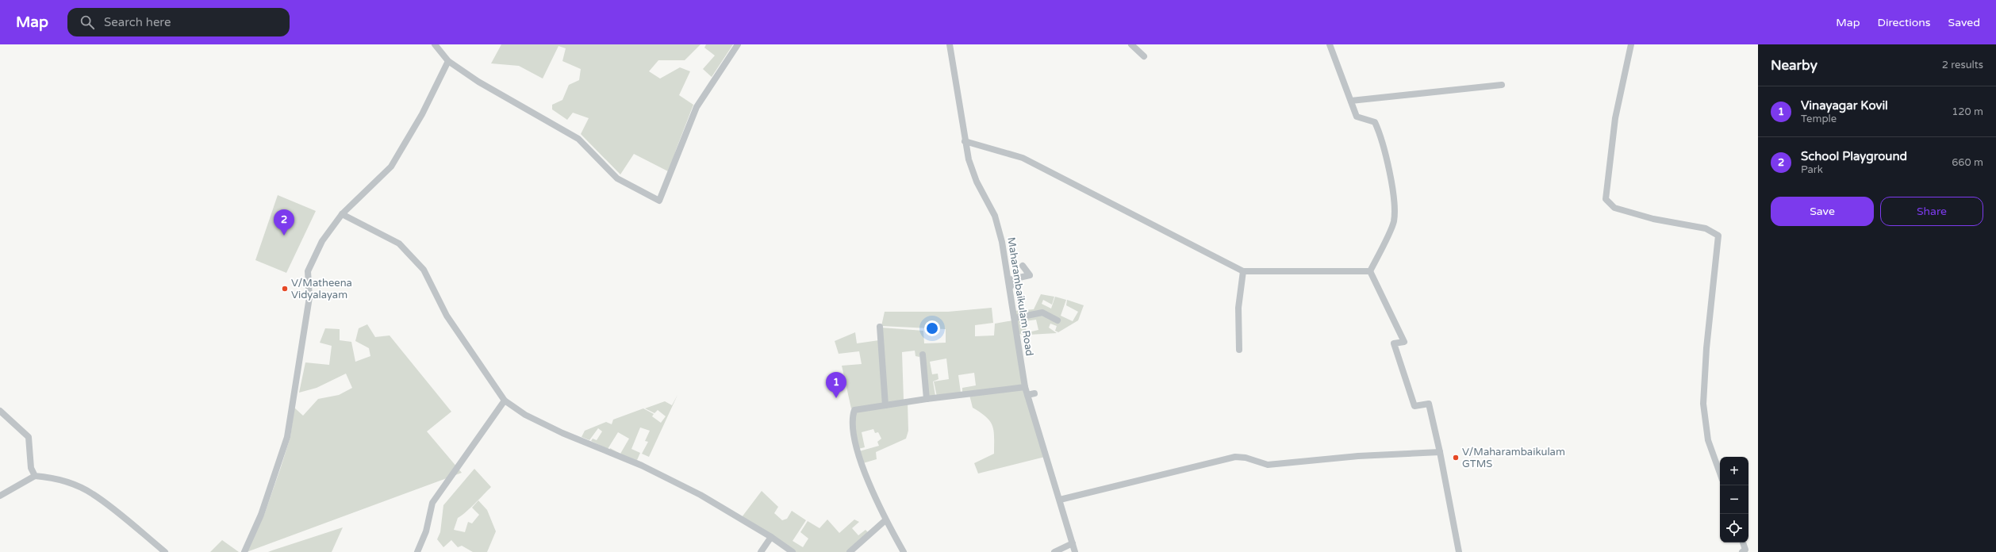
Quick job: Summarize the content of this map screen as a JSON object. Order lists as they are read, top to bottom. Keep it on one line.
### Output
{"streets":{"street":["Maharambaikulam Road"]},"places":["V/Matheena Vidyalayam","V/Maharambaikulam GTMS"],"page":{"header":"Map","search":"Search here","nav":["Map","Directions","Saved"],"heading":["Nearby","2 results"],"list":[{"mark":"1","name":"Vinayagar Kovil","note":"Temple","value":"120 m"},{"mark":"2","name":"School Playground","note":"Park","value":"660 m"}],"buttons":["Save","Share"],"pins":["2","1"],"map_buttons":["+","−"]}}
